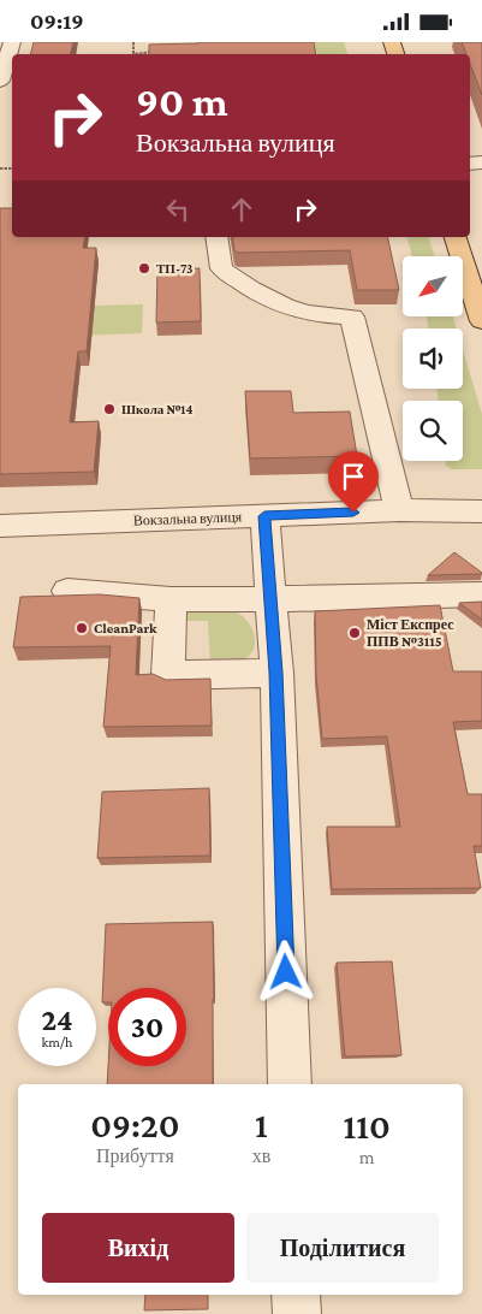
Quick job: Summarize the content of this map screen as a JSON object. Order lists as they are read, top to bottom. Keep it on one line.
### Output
{"streets":{"street":["Вокзальна вулиця"]},"places":["ТП-73","Школа №14","CleanPark","Міст Експрес ППВ №3115"],"north":"bottom left","page":{"status":"09:19","turn":["90 m","Вокзальна вулиця"],"speed":"24 km/h","limit":"30","eta":["09:20","Прибуття","1","хв","110","m"],"buttons":["Вихід","Поділитися"]}}
